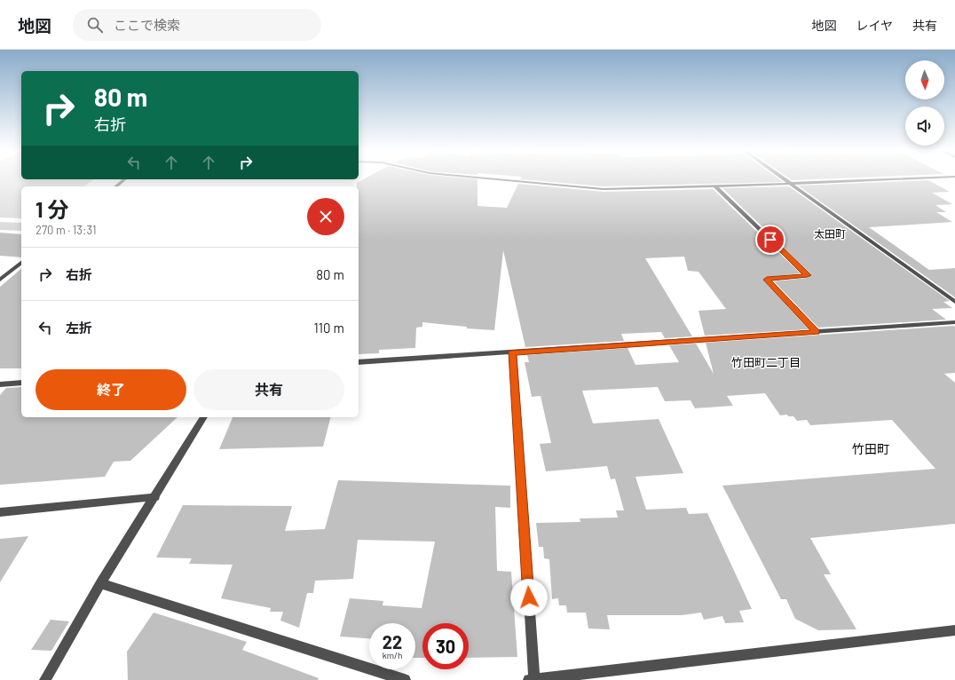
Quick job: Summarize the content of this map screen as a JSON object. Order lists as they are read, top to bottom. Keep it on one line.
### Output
{"districts":["太田町","竹田町二丁目","竹田町"],"north":"bottom","page":{"header":"地図","search":"ここで検索","nav":["地図","レイヤ","共有"],"turn":["80 m","右折"],"heading":["1 分","270 m · 13:31"],"list":[{"name":"右折","value":"80 m"},{"name":"左折","value":"110 m"}],"buttons":["終了","共有"],"speed":"22 km/h","limit":"30"}}
